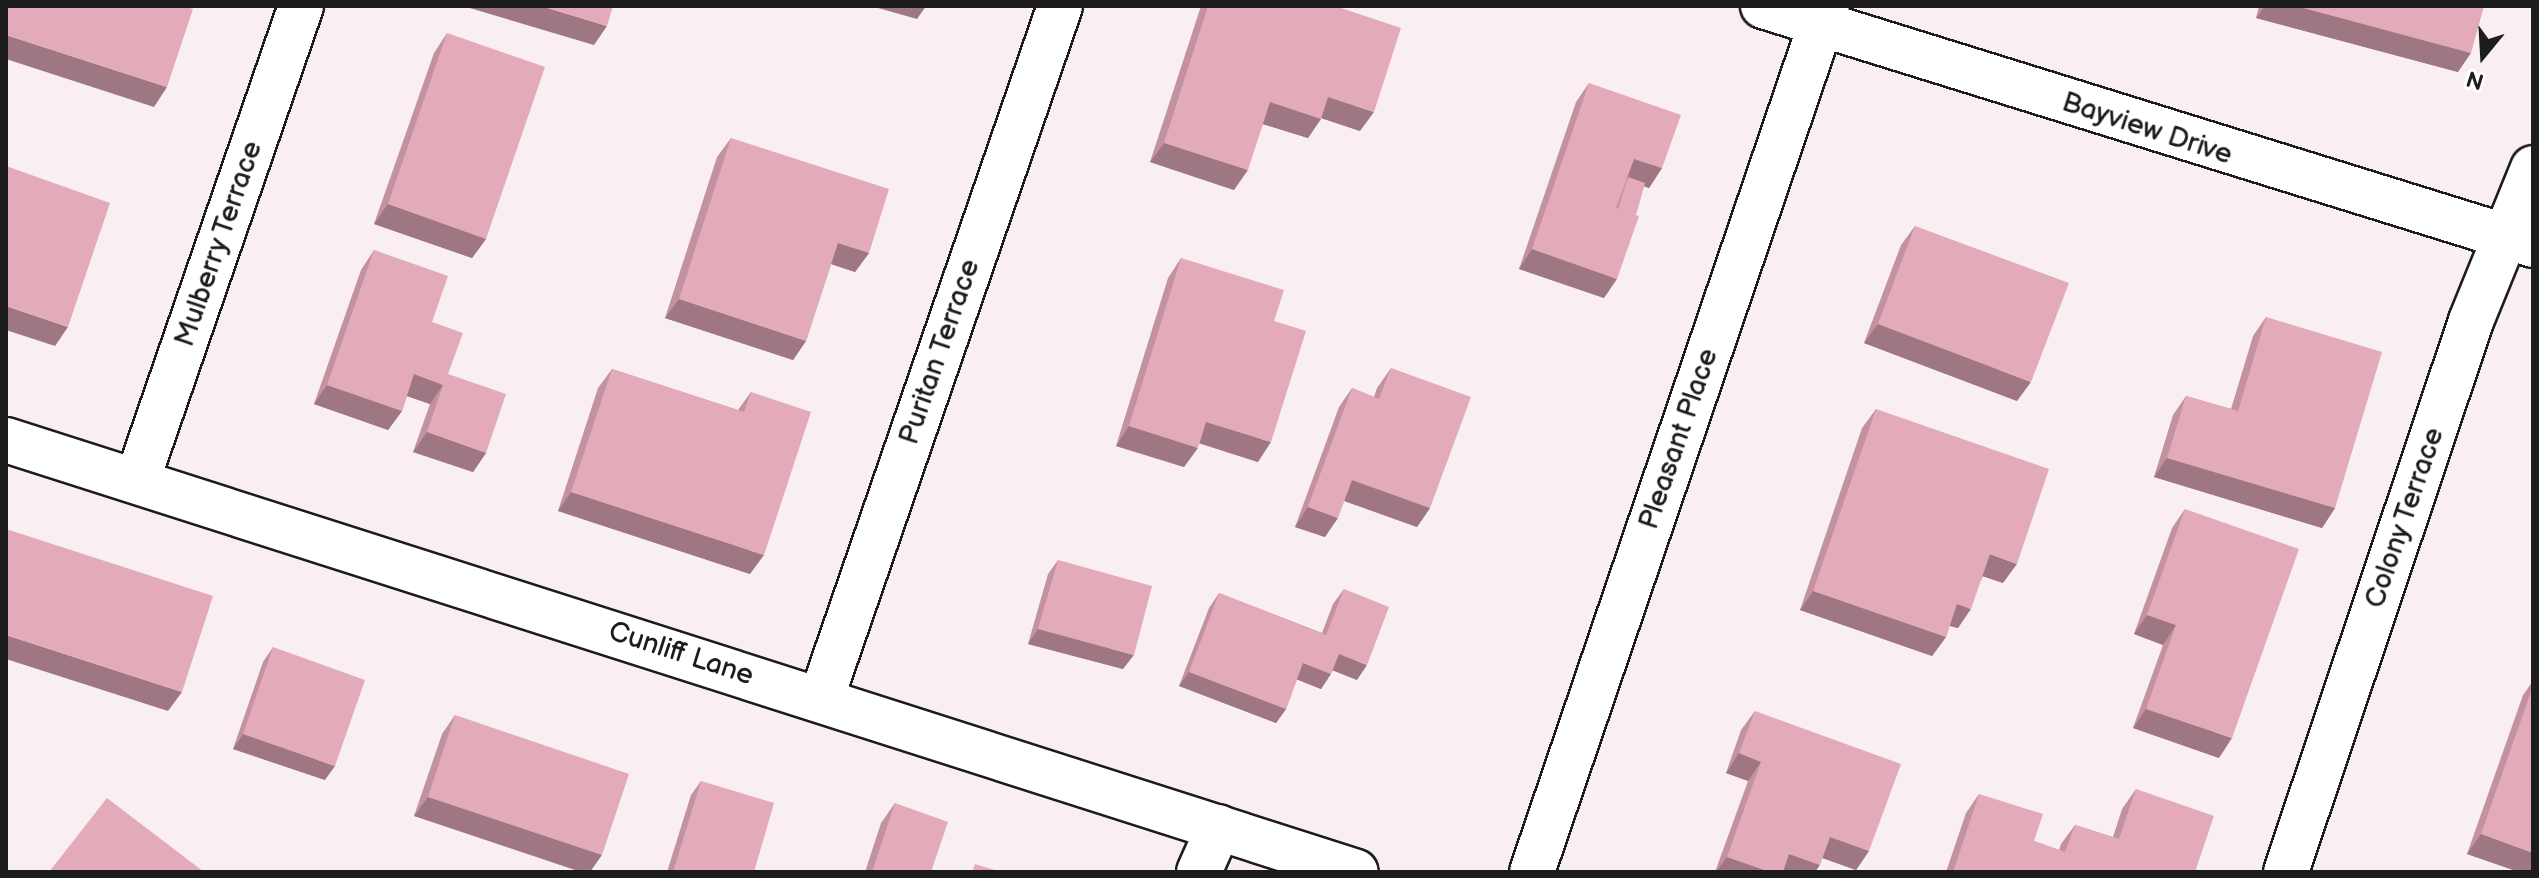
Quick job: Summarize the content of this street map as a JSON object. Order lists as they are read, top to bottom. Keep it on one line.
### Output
{"streets":{"street":["Bayview Drive","Mulberry Terrace","Puritan Terrace","Pleasant Place","Colony Terrace","Cunliff Lane"]},"crossings":[["Bayview Drive","Pleasant Place"],["Bayview Drive","Colony Terrace"],["Mulberry Terrace","Cunliff Lane"],["Puritan Terrace","Cunliff Lane"]],"north":"bottom"}
